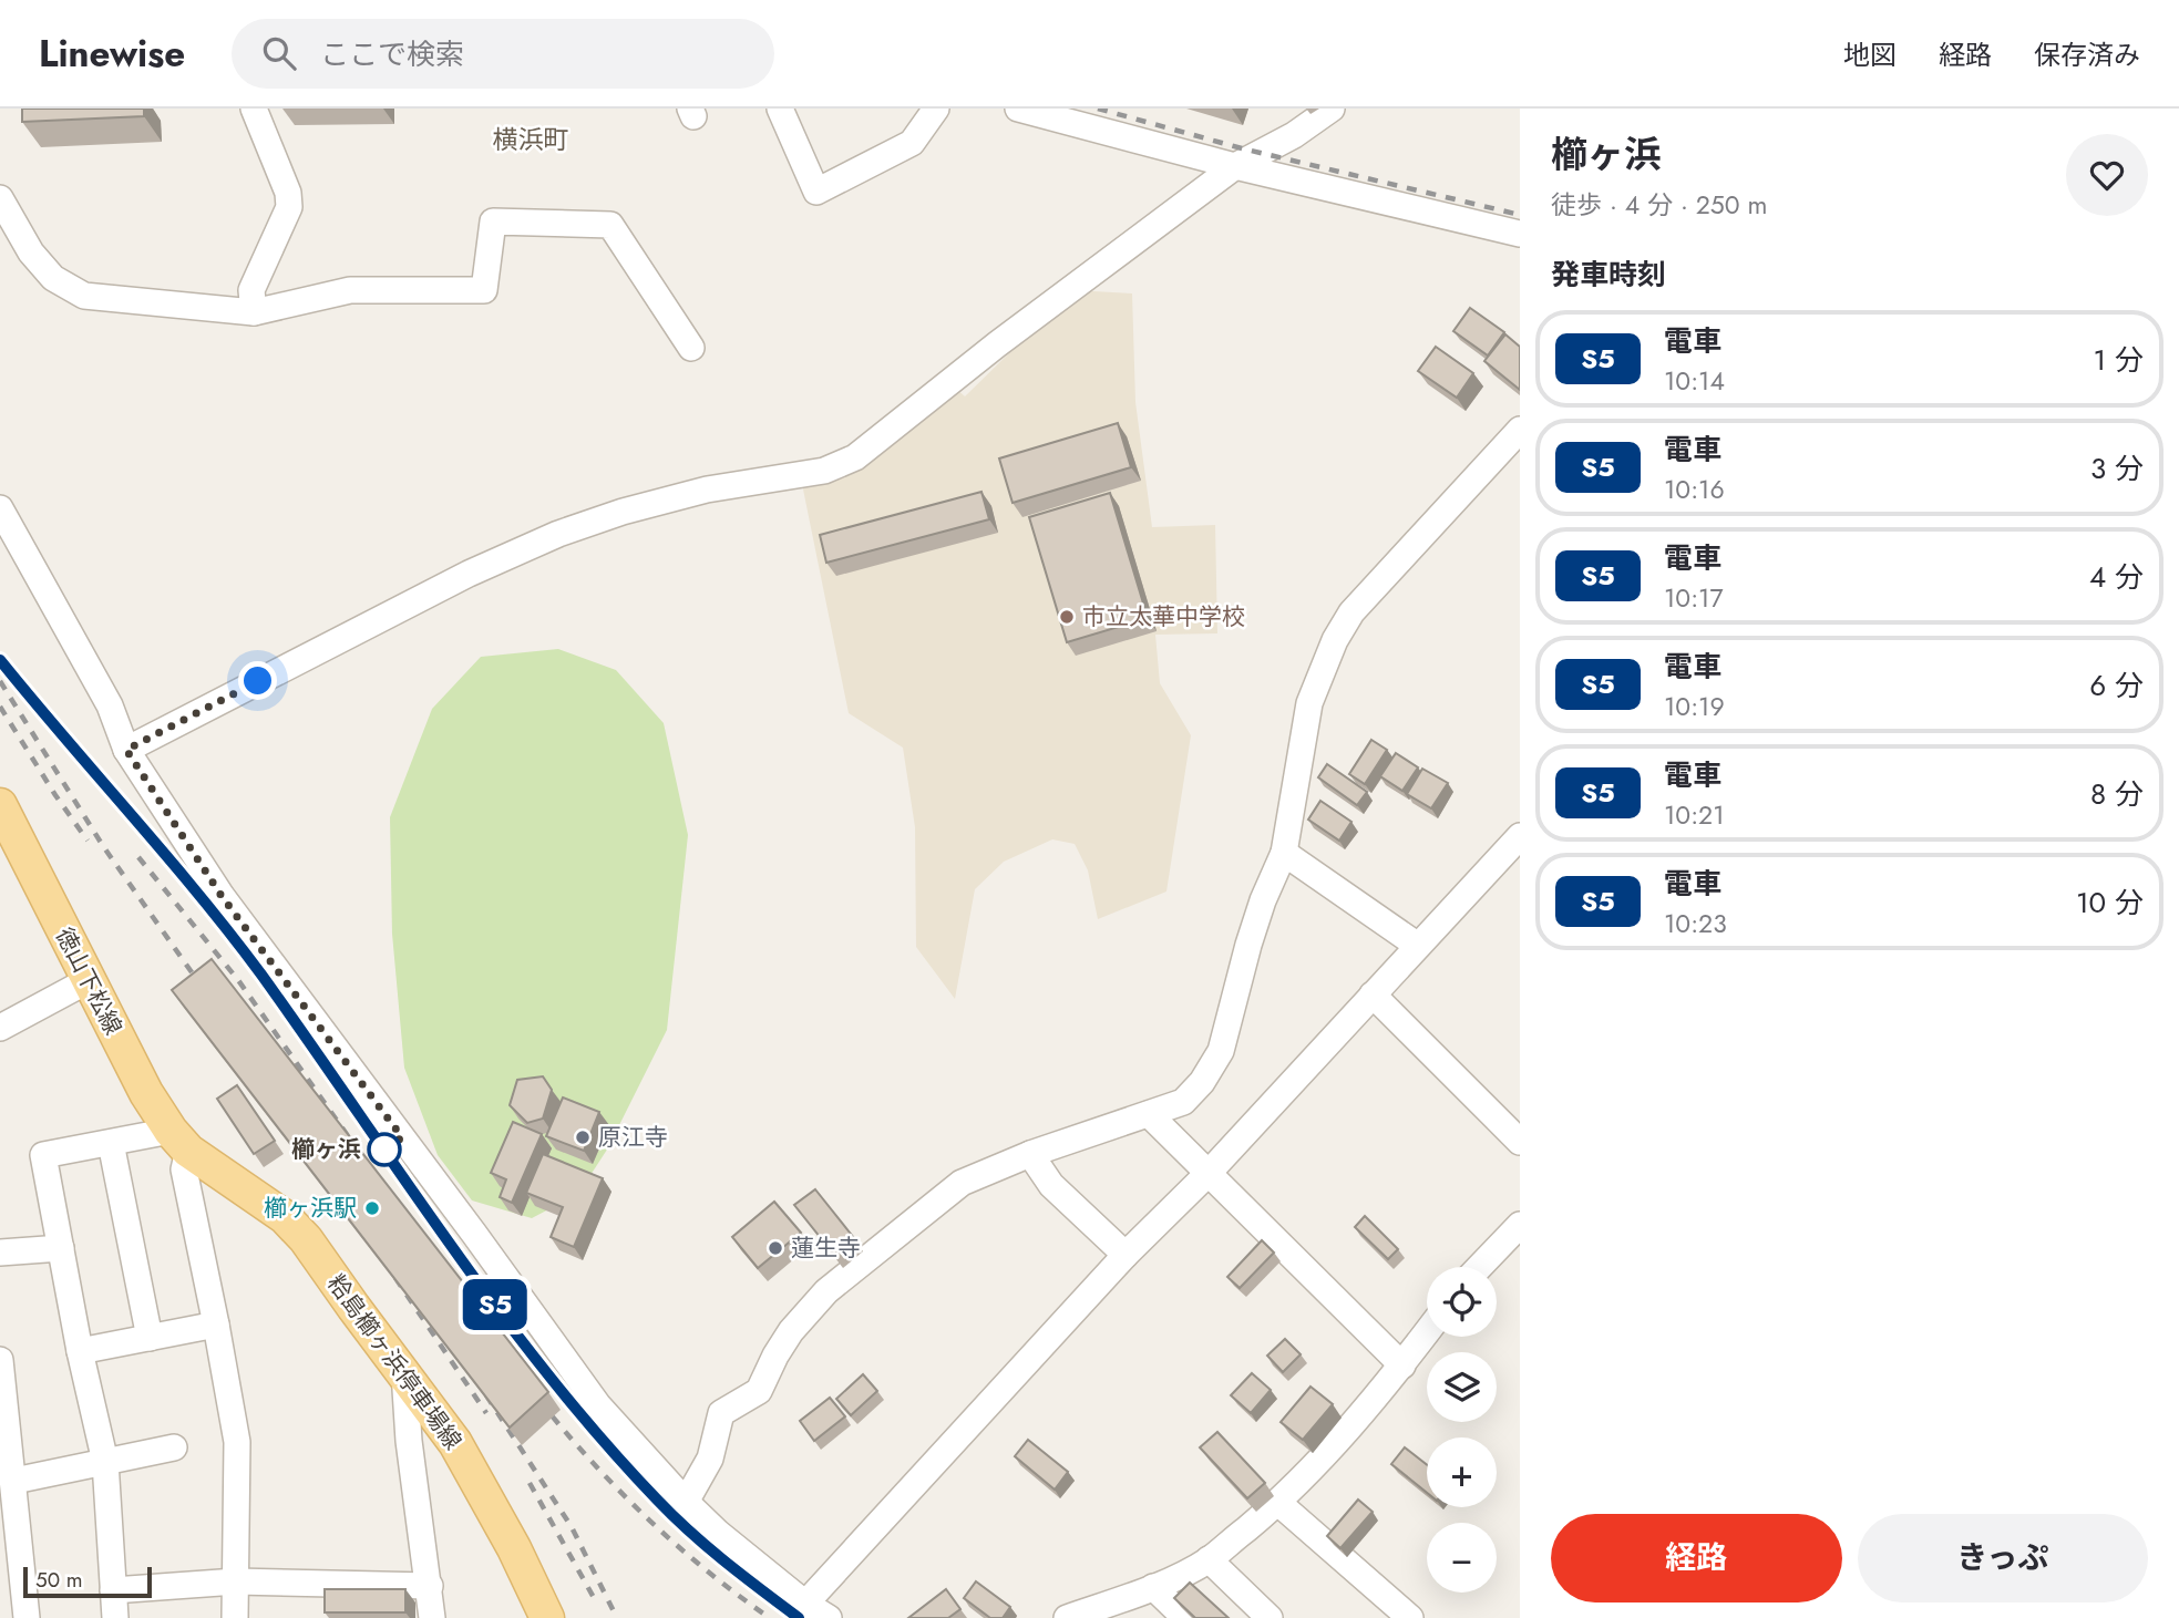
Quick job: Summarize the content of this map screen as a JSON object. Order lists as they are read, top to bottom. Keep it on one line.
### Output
{"streets":{"main road":["徳山下松線","粭島櫛ヶ浜停車場線"]},"crossings":[["徳山下松線","粭島櫛ヶ浜停車場線"]],"districts":["横浜町"],"places":["市立太華中学校","原江寺","櫛ヶ浜","櫛ヶ浜駅","蓮生寺"],"scale_bar":"50 m","page":{"header":"Linewise","search":"ここで検索","nav":["地図","経路","保存済み"],"on_map":"S5","heading":[["櫛ヶ浜","徒歩 · 4 分 · 250 m"],"発車時刻"],"list":[{"mark":"S5","name":"電車","note":"10:14","value":"1 分"},{"mark":"S5","name":"電車","note":"10:16","value":"3 分"},{"mark":"S5","name":"電車","note":"10:17","value":"4 分"},{"mark":"S5","name":"電車","note":"10:19","value":"6 分"},{"mark":"S5","name":"電車","note":"10:21","value":"8 分"},{"mark":"S5","name":"電車","note":"10:23","value":"10 分"}],"map_buttons":["+","−"],"buttons":["経路","きっぷ"],"scale":"50 m"}}
